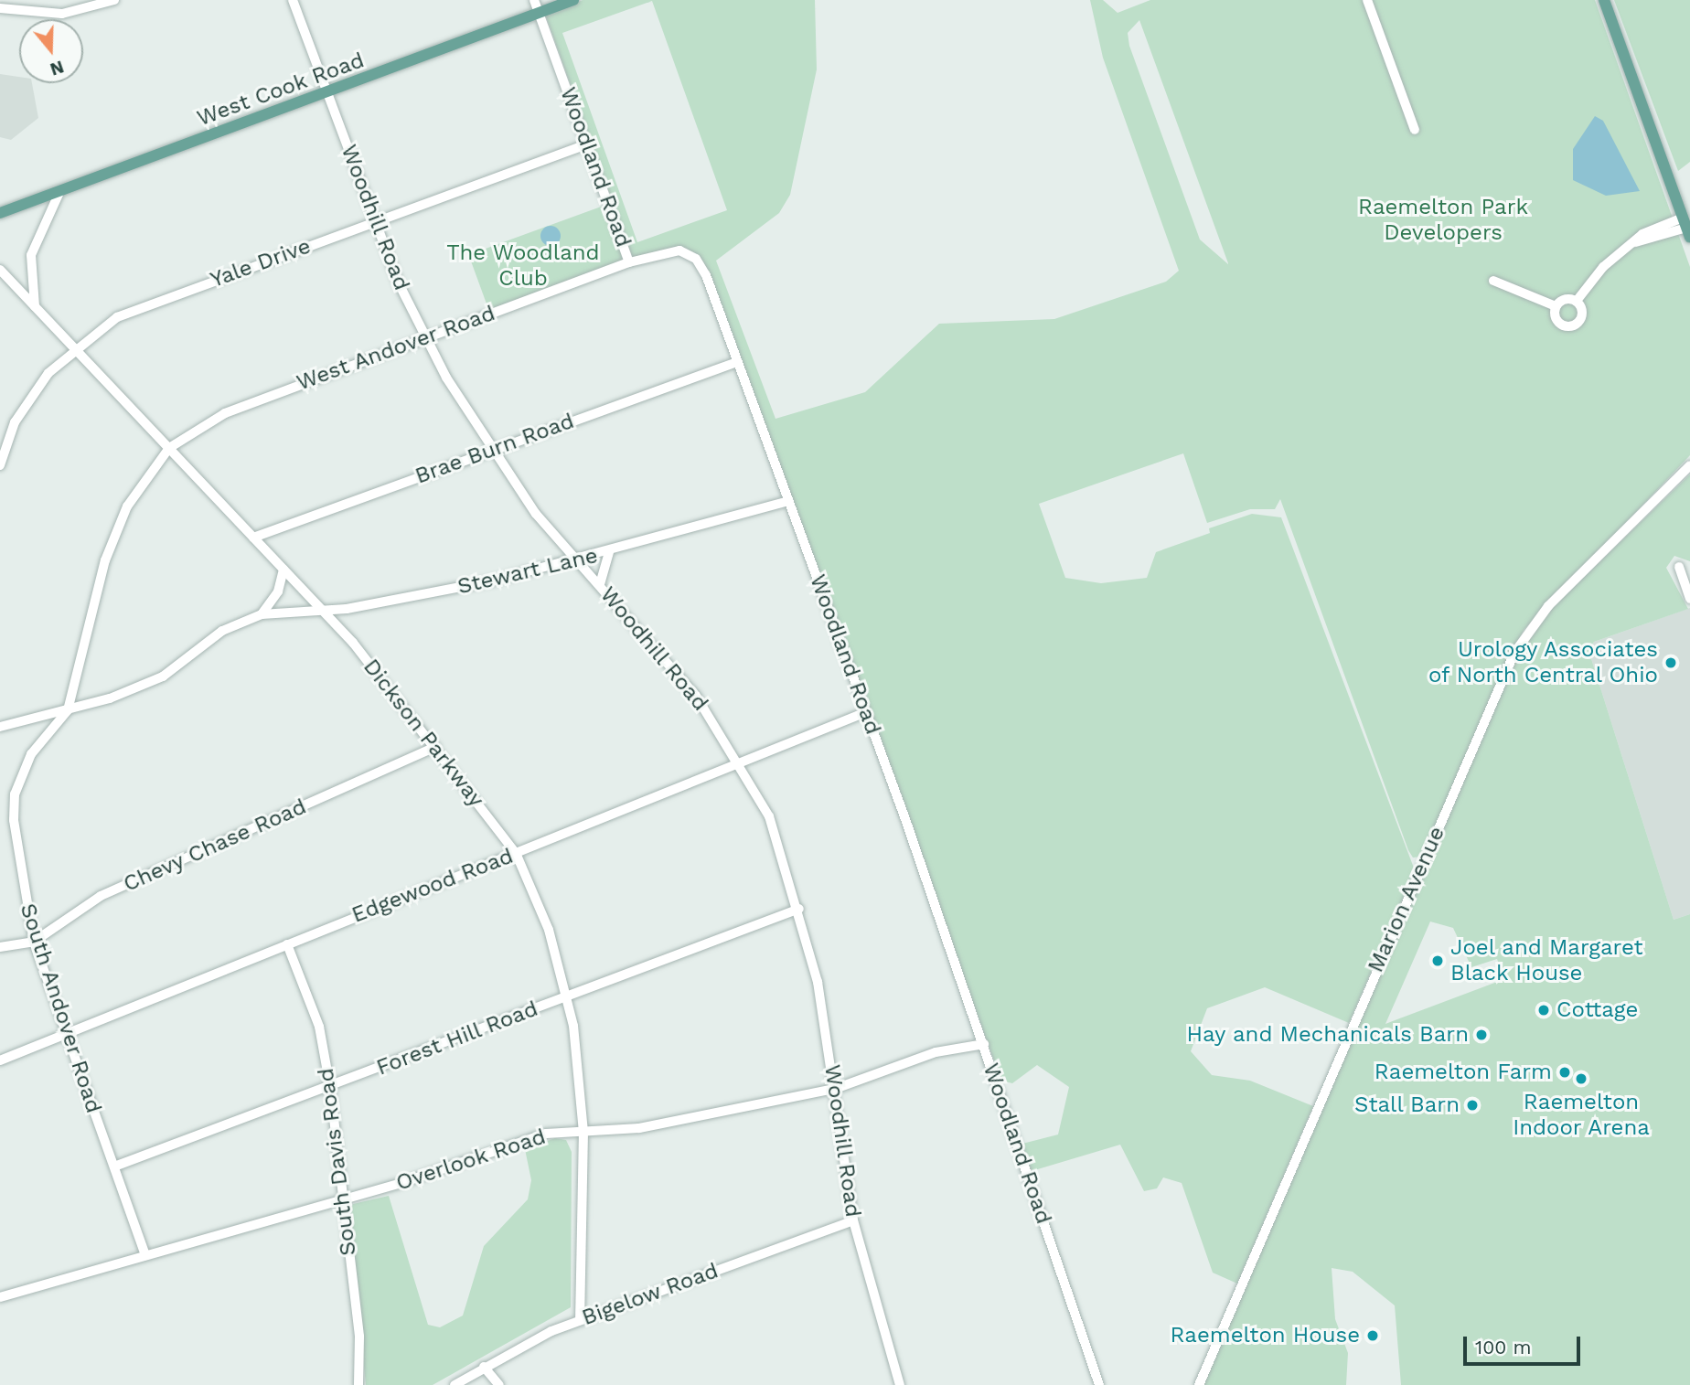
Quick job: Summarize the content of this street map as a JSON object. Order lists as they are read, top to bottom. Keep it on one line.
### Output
{"streets":{"main road":["West Cook Road"],"street":["Woodland Road","Woodhill Road","Yale Drive","West Andover Road","Brae Burn Road","Stewart Lane","Dickson Parkway","Chevy Chase Road","Edgewood Road","Marion Avenue","South Andover Road","Forest Hill Road","Overlook Road","South Davis Road","Bigelow Road"]},"crossings":[["West Cook Road","Woodland Road"],["West Cook Road","Woodhill Road"],["Woodland Road","Yale Drive"],["Woodland Road","West Andover Road"],["Woodland Road","Brae Burn Road"],["Woodland Road","Stewart Lane"],["Woodland Road","Edgewood Road"],["Woodland Road","Overlook Road"],["Woodhill Road","Yale Drive"],["Woodhill Road","West Andover Road"],["Woodhill Road","Brae Burn Road"],["Woodhill Road","Stewart Lane"],["Woodhill Road","Edgewood Road"],["Woodhill Road","Forest Hill Road"],["Woodhill Road","Overlook Road"],["Woodhill Road","Bigelow Road"],["Yale Drive","Dickson Parkway"],["West Andover Road","Dickson Parkway"],["West Andover Road","South Andover Road"],["Brae Burn Road","Dickson Parkway"],["Stewart Lane","Dickson Parkway"],["Stewart Lane","South Andover Road"],["Dickson Parkway","Chevy Chase Road"],["Dickson Parkway","Edgewood Road"],["Dickson Parkway","South Andover Road"],["Dickson Parkway","Forest Hill Road"],["Dickson Parkway","Overlook Road"],["Dickson Parkway","Bigelow Road"],["Chevy Chase Road","South Andover Road"],["Edgewood Road","South Andover Road"],["Edgewood Road","South Davis Road"],["South Andover Road","Forest Hill Road"],["South Andover Road","Overlook Road"],["Forest Hill Road","South Davis Road"],["Overlook Road","South Davis Road"]],"parks":["Raemelton Park Developers","The Woodland Club"],"places":["Urology Associates of North Central Ohio","Joel and Margaret Black House","Cottage","Hay and Mechanicals Barn","Raemelton Farm","Raemelton Indoor Arena","Stall Barn","Raemelton House"],"scale_bar":"100 m","north":"bottom"}
